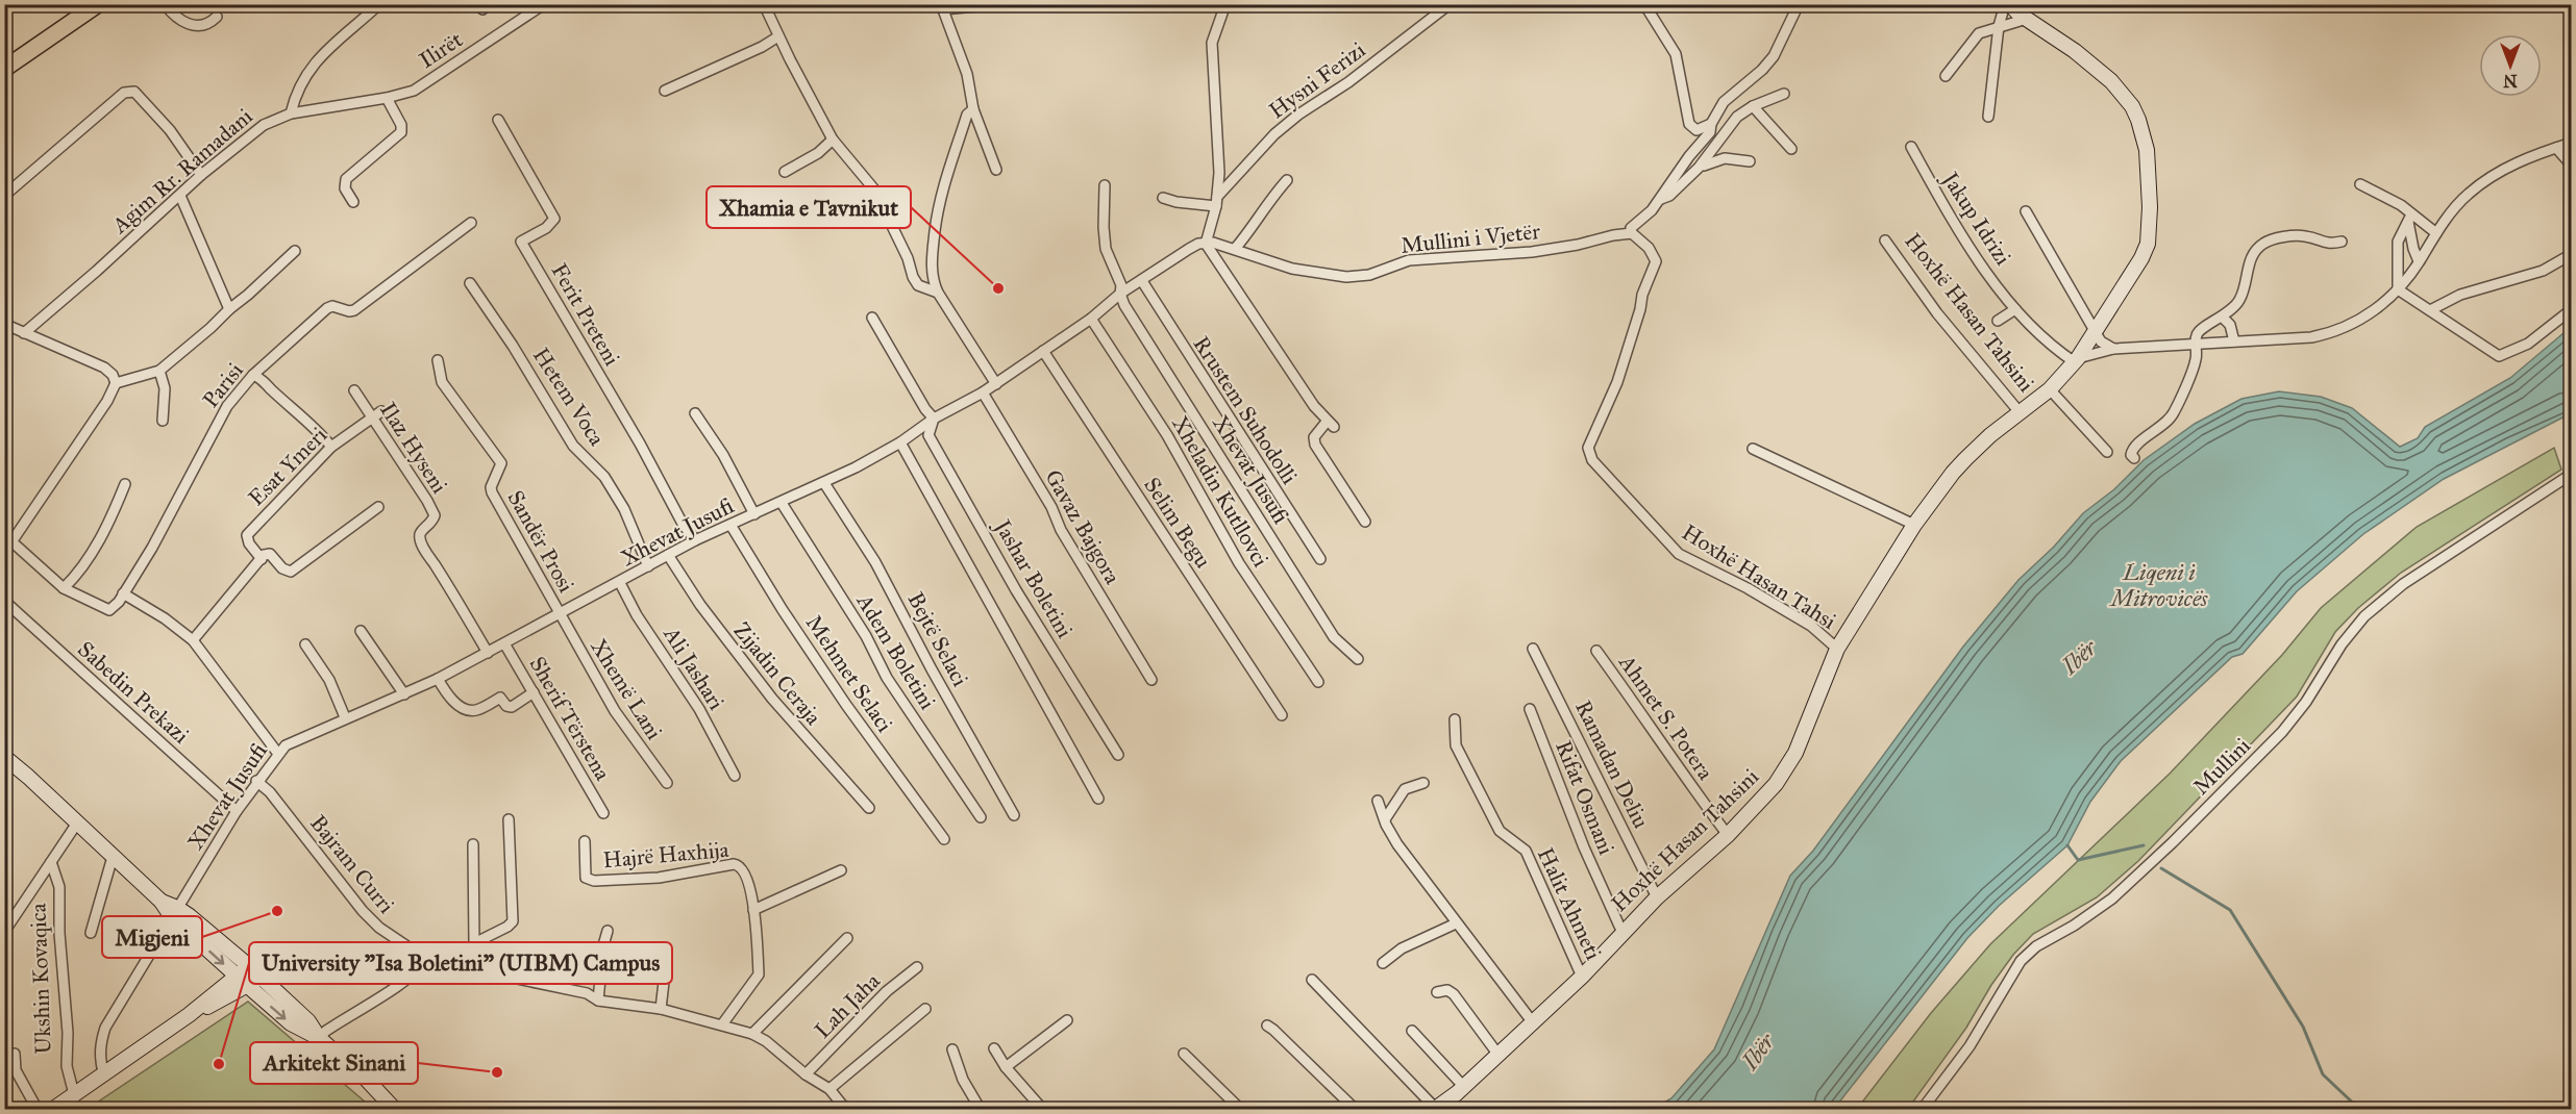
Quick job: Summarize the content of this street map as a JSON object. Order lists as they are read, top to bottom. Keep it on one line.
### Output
{"streets":{"street":["Ilirët","Hysni Ferizi","Agim Rr. Ramadani","Jakup Idrizi","Mullini i Vjetër","Hoxhë Hasan Tahsini","Ferit Preteni","Parisi","Hetem Voca","Rrustem Suhodolli","Ilaz Hyseni","Esat Ymeri","Xhevat Jusufi","Xheladin Kutllovci","Selim Begu","Gavaz Bajgora","Sandër Prosi","Hoxhë Hasan Tahsi","Jashar Boletini","Bejtë Selaci","Adem Boletini","Ali Jashari","Zijadin Ceraja","Mehmet Selaci","Xhemë Lani","Sabedin Prekazi","Ahmet S. Potera","Sherif Tërstena","Ramadan Deliu","Mullini","Rifat Osmani","Hajrë Haxhija","Bajram Curri","Halit Ahmeti","Ukshin Kovaqica","Lah Jaha"]},"crossings":[["Ilirët","Agim Rr. Ramadani"],["Hysni Ferizi","Mullini i Vjetër"],["Hysni Ferizi","Xhevat Jusufi"],["Jakup Idrizi","Hoxhë Hasan Tahsini"],["Mullini i Vjetër","Xhevat Jusufi"],["Mullini i Vjetër","Hoxhë Hasan Tahsi"],["Hoxhë Hasan Tahsini","Hoxhë Hasan Tahsi"],["Hoxhë Hasan Tahsini","Ahmet S. Potera"],["Hoxhë Hasan Tahsini","Ramadan Deliu"],["Hoxhë Hasan Tahsini","Rifat Osmani"],["Hoxhë Hasan Tahsini","Halit Ahmeti"],["Ferit Preteni","Xhevat Jusufi"],["Hetem Voca","Xhevat Jusufi"],["Rrustem Suhodolli","Xhevat Jusufi"],["Ilaz Hyseni","Esat Ymeri"],["Ilaz Hyseni","Xhevat Jusufi"],["Xhevat Jusufi","Xheladin Kutllovci"],["Xhevat Jusufi","Selim Begu"],["Xhevat Jusufi","Gavaz Bajgora"],["Xhevat Jusufi","Sandër Prosi"],["Xhevat Jusufi","Jashar Boletini"],["Xhevat Jusufi","Bejtë Selaci"],["Xhevat Jusufi","Adem Boletini"],["Xhevat Jusufi","Ali Jashari"],["Xhevat Jusufi","Zijadin Ceraja"],["Xhevat Jusufi","Mehmet Selaci"],["Xhevat Jusufi","Xhemë Lani"],["Xhevat Jusufi","Sabedin Prekazi"],["Xhevat Jusufi","Sherif Tërstena"],["Xhevat Jusufi","Bajram Curri"],["Sandër Prosi","Xhemë Lani"],["Hajrë Haxhija","Bajram Curri"],["Bajram Curri","Lah Jaha"]],"water":["Liqeni i Mitrovicës","Ibër"],"places":["Xhamia e Tavnikut","Migjeni","University \"Isa Boletini\" (UIBM) Campus","Arkitekt Sinani"],"north":"bottom"}
